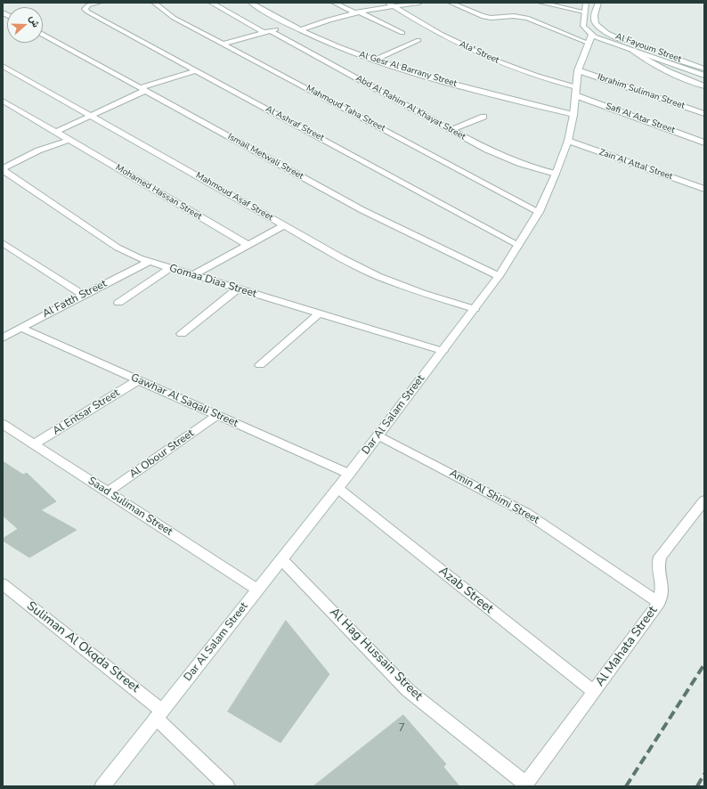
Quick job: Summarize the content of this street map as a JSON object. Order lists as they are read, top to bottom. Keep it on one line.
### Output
{"streets":{"street":["Al Fayoum Street","Ala' Street","Al Gesr Al Barrany Street","Ibrahim Suliman Street","Abd Al Rahim Al Khayat Street","Mahmoud Taha Street","Safi Al Atar Street","Al Ashraf Street","Ismail Metwali Street","Zain Al Attal Street","Mohamed Hassan Street","Mahmoud Asaf Street","Gomaa Diaa Street","Al Fatth Street","Gawhar Al Saqali Street","Al Entsar Street","Dar Al Salam Street","Al Obour Street","Amin Al Shimi Street","Saad Suliman Street","Azab Street","Al Mahata Street","Suliman Al Okqda Street","Al Hag Hussain Street"]},"crossings":[["Al Fayoum Street","Dar Al Salam Street"],["Ala' Street","Safi Al Atar Street"],["Ala' Street","Dar Al Salam Street"],["Al Gesr Al Barrany Street","Dar Al Salam Street"],["Ibrahim Suliman Street","Dar Al Salam Street"],["Abd Al Rahim Al Khayat Street","Dar Al Salam Street"],["Mahmoud Taha Street","Dar Al Salam Street"],["Safi Al Atar Street","Dar Al Salam Street"],["Al Ashraf Street","Dar Al Salam Street"],["Ismail Metwali Street","Dar Al Salam Street"],["Zain Al Attal Street","Dar Al Salam Street"],["Mahmoud Asaf Street","Dar Al Salam Street"],["Gomaa Diaa Street","Al Fatth Street"],["Gomaa Diaa Street","Dar Al Salam Street"],["Al Fatth Street","Gawhar Al Saqali Street"],["Gawhar Al Saqali Street","Al Entsar Street"],["Gawhar Al Saqali Street","Dar Al Salam Street"],["Gawhar Al Saqali Street","Al Obour Street"],["Al Entsar Street","Saad Suliman Street"],["Dar Al Salam Street","Amin Al Shimi Street"],["Dar Al Salam Street","Saad Suliman Street"],["Dar Al Salam Street","Azab Street"],["Dar Al Salam Street","Suliman Al Okqda Street"],["Dar Al Salam Street","Al Hag Hussain Street"],["Al Obour Street","Saad Suliman Street"],["Amin Al Shimi Street","Al Mahata Street"],["Azab Street","Al Mahata Street"],["Al Mahata Street","Al Hag Hussain Street"]],"house_numbers":["7"],"north":"right"}
